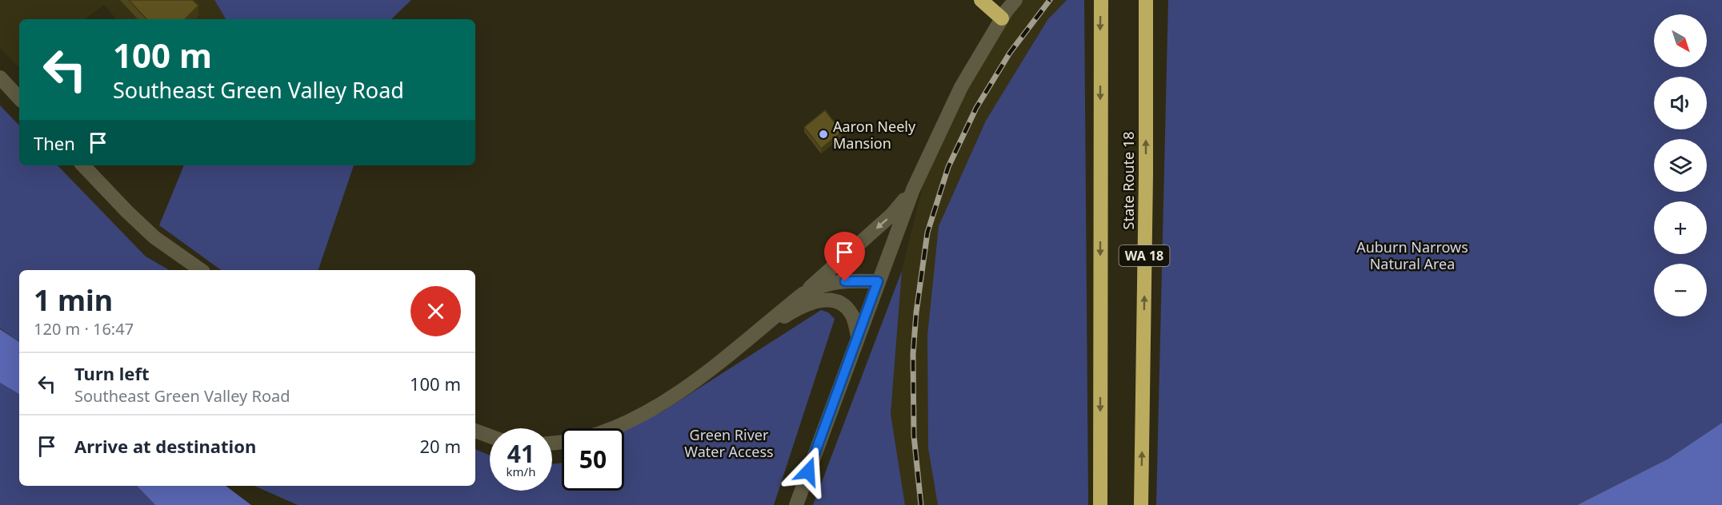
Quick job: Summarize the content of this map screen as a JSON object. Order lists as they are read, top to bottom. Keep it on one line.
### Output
{"streets":{"highway":["State Route 18","WA 18"]},"parks":["Auburn Narrows Natural Area","Green River Water Access"],"places":["Aaron Neely Mansion"],"north":"bottom right","page":{"map_buttons":["+","−"],"turn":["100 m","Southeast Green Valley Road"],"then":"Then","heading":["1 min","120 m · 16:47"],"list":[{"name":"Turn left","note":"Southeast Green Valley Road","value":"100 m"},{"name":"Arrive at destination","value":"20 m"}],"speed":"41 km/h","limit":"50"}}
